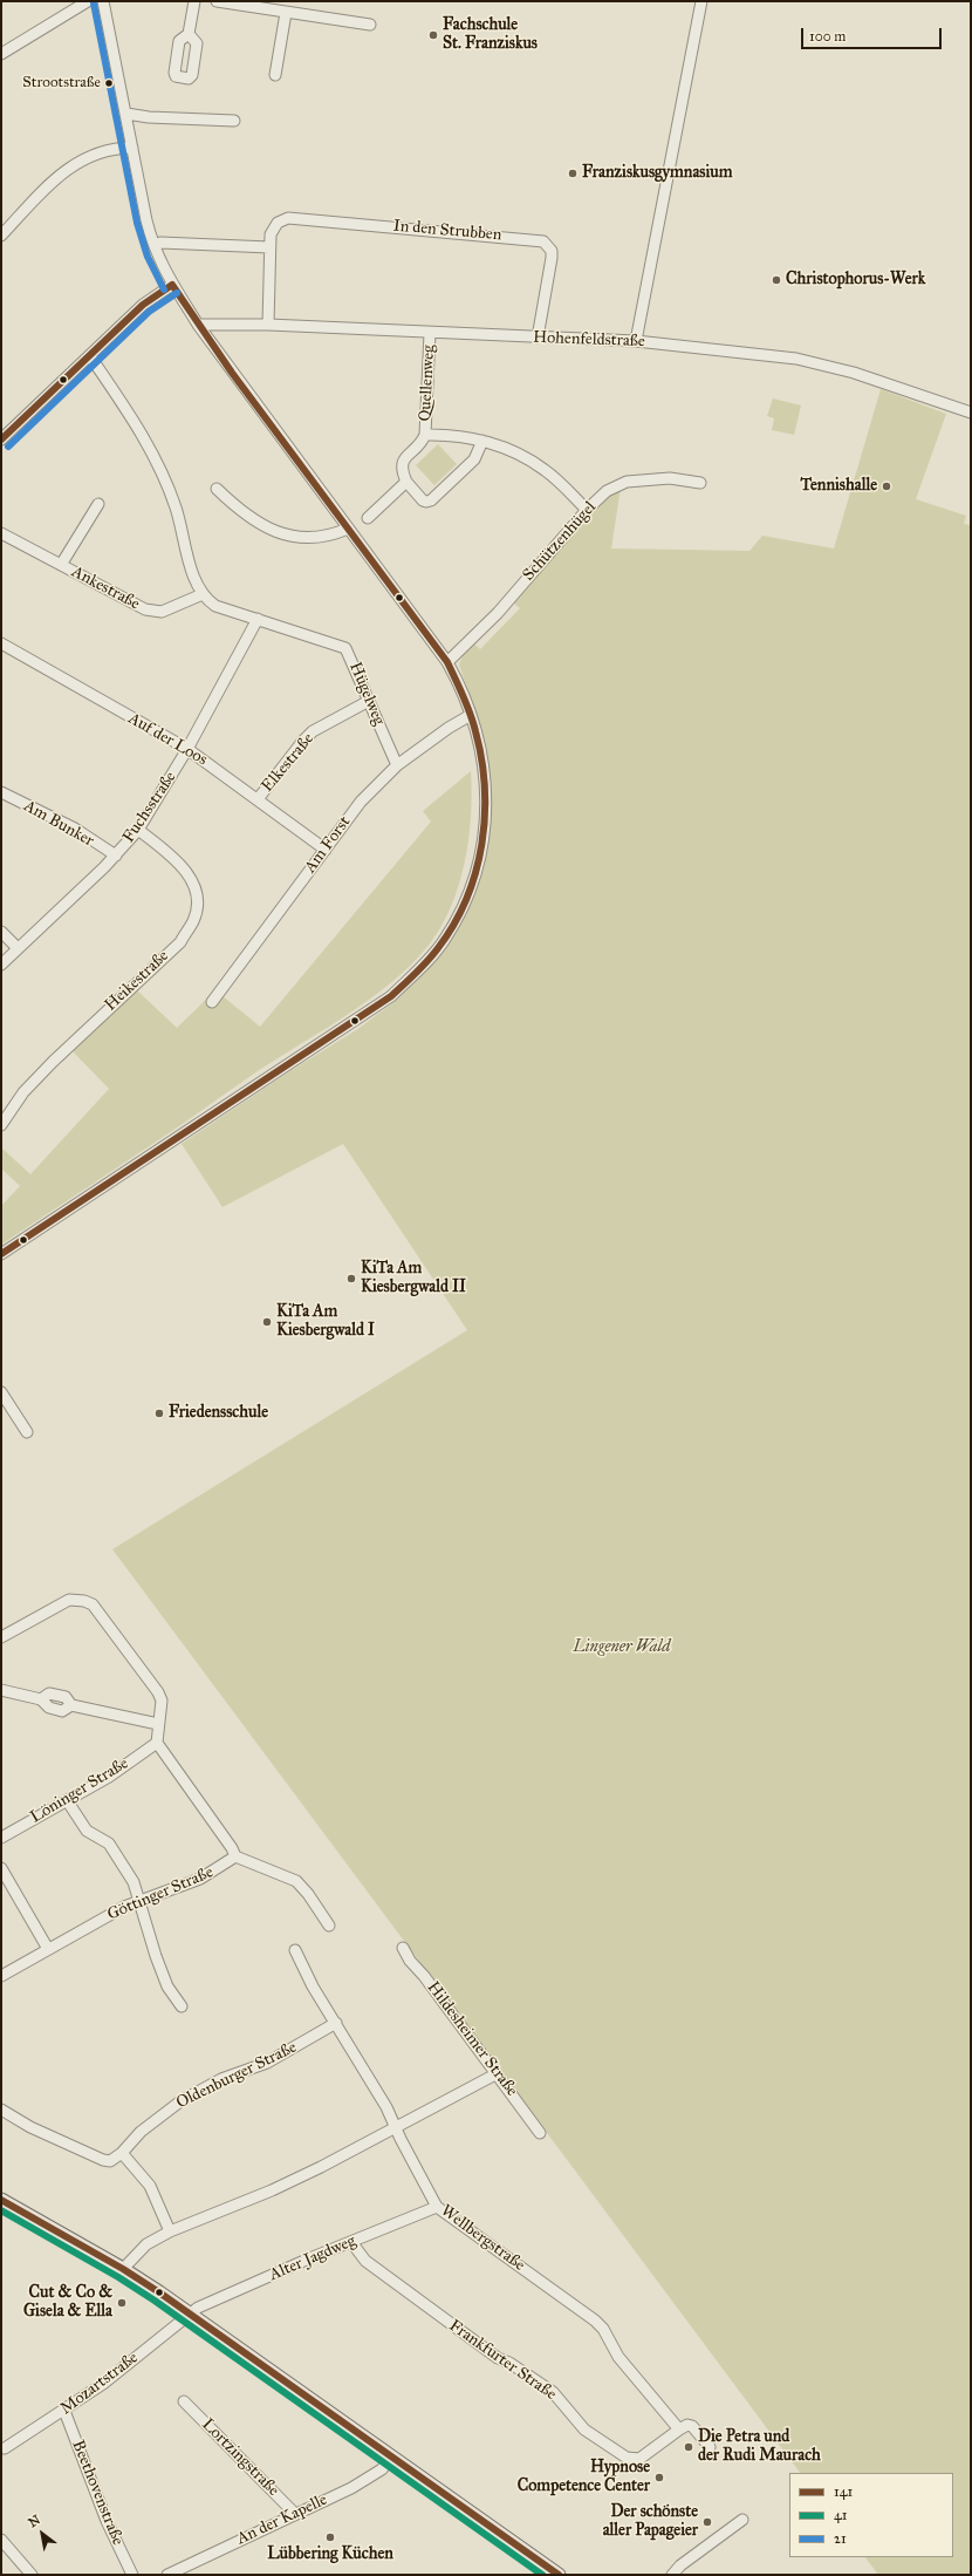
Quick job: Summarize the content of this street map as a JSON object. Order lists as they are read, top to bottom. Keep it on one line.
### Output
{"streets":{"street":["In den Strubben","Hohenfeldstraße","Quellenweg","Schützenhügel","Ankestraße","Hügelweg","Auf der Loos","Elkestraße","Fuchsstraße","Am Bunker","Am Forst","Heikestraße","Löninger Straße","Göttinger Straße","Hildesheimer Straße","Oldenburger Straße","Wellbergstraße","Alter Jagdweg","Frankfurter Straße","Mozartstraße","Lortzingstraße","Beethovenstraße","An der Kapelle"]},"crossings":[["In den Strubben","Hohenfeldstraße"],["Hohenfeldstraße","Quellenweg"],["Quellenweg","Schützenhügel"],["Ankestraße","Hügelweg"],["Hügelweg","Elkestraße"],["Hügelweg","Fuchsstraße"],["Hügelweg","Am Forst"],["Auf der Loos","Elkestraße"],["Auf der Loos","Fuchsstraße"],["Auf der Loos","Am Forst"],["Fuchsstraße","Am Bunker"],["Fuchsstraße","Heikestraße"],["Oldenburger Straße","Wellbergstraße"],["Wellbergstraße","Alter Jagdweg"],["Wellbergstraße","Frankfurter Straße"],["Alter Jagdweg","Frankfurter Straße"],["Alter Jagdweg","Mozartstraße"],["Mozartstraße","Beethovenstraße"],["Lortzingstraße","An der Kapelle"]],"parks":["Lingener Wald"],"places":["Fachschule St. Franziskus","Strootstraße","Franziskusgymnasium","Christophorus-Werk","Tennishalle","KiTa Am Kiesbergwald II","KiTa Am Kiesbergwald I","Friedensschule","Cut & Co & Gisela & Ella","Die Petra und der Rudi Maurach","Hypnose Competence Center","Der schönste aller Papageier","Lübbering Küchen"],"lines":["transit line 21","transit line 141","transit line 41"],"legend":["141","41","21"],"scale_bar":"100 m","north":"top left"}
